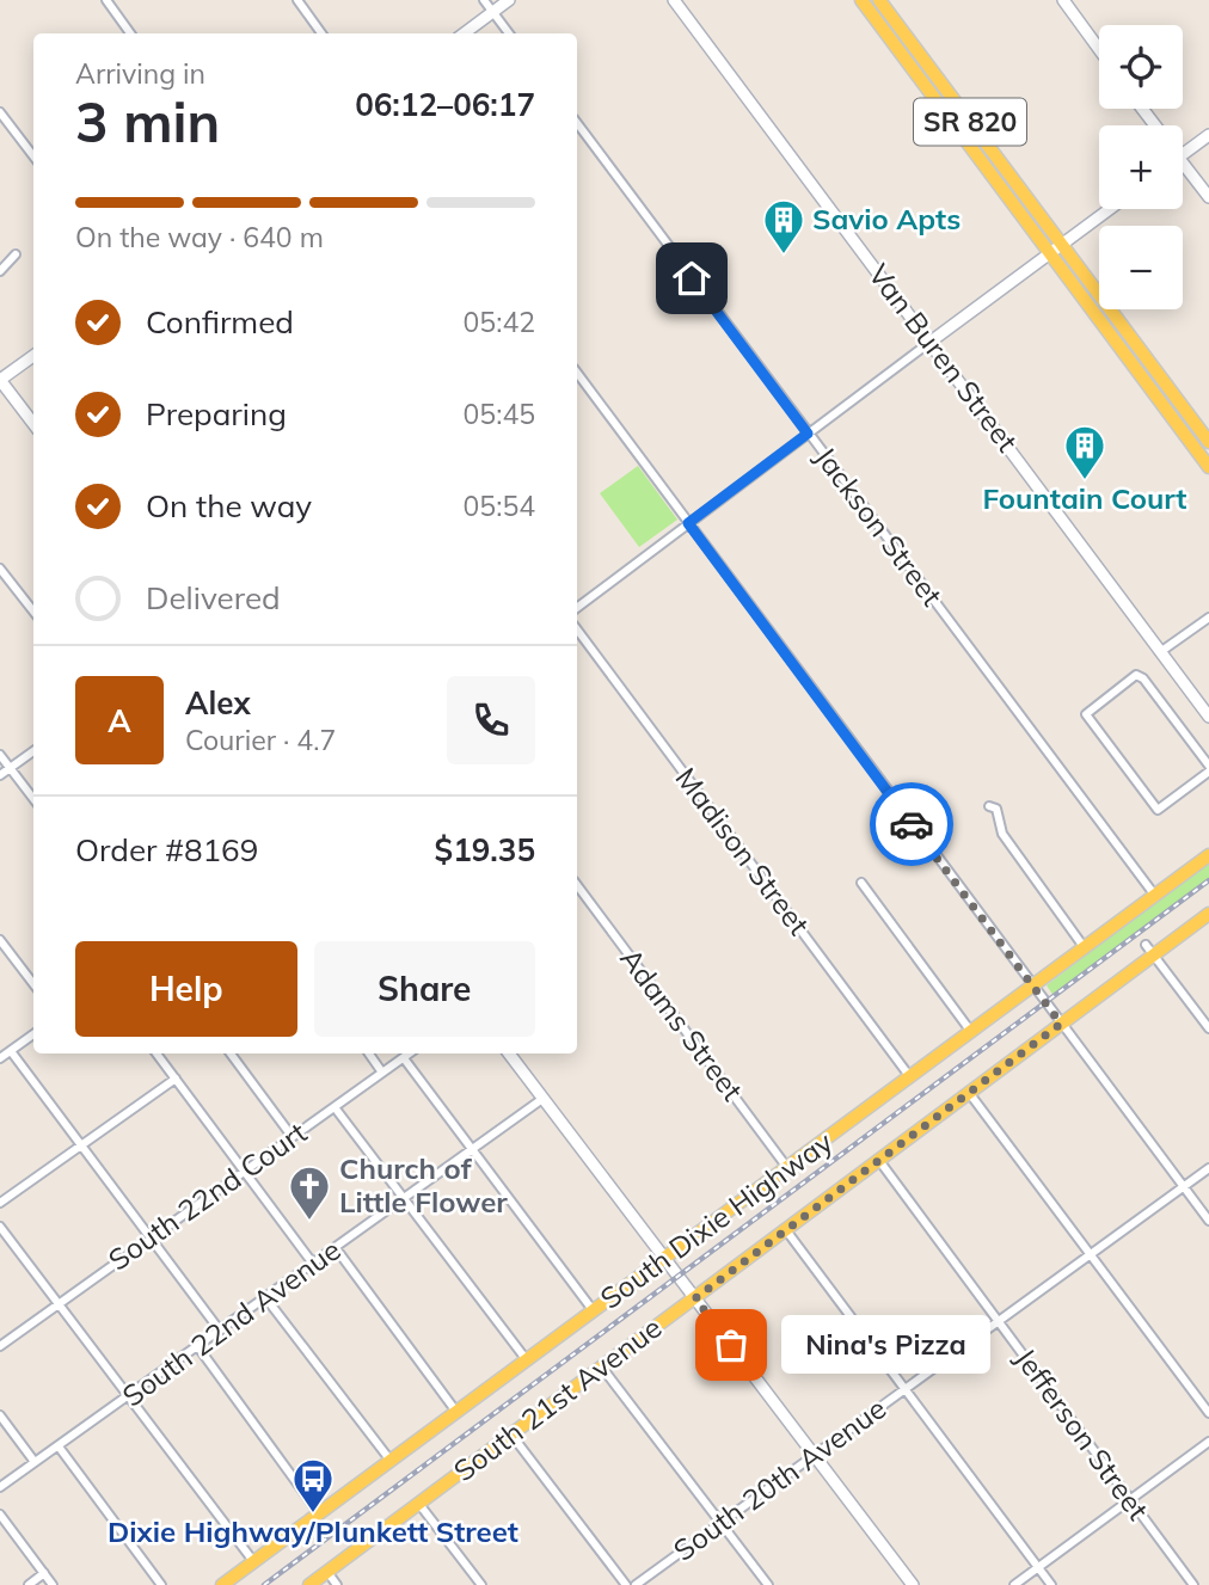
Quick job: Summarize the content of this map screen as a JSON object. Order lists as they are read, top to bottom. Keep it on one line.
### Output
{"streets":{"main road":["SR 820","South Dixie Highway","South 21st Avenue"],"street":["Van Buren Street","Jackson Street","Madison Street","Adams Street","South 22nd Court","South 22nd Avenue","Jefferson Street","South 20th Avenue"]},"crossings":[["Jackson Street","South Dixie Highway"],["Madison Street","South Dixie Highway"],["Adams Street","South Dixie Highway"],["South 21st Avenue","Jefferson Street"],["Jefferson Street","South 20th Avenue"]],"places":{"building":["Savio Apts","Fountain Court"],"church":["Church of Little Flower"],"other":["Nina's Pizza"],"bus stop":["Dixie Highway/Plunkett Street"]},"page":{"map_buttons":["+","−"],"heading":["3 min","Arriving in","06:12–06:17"],"panel":["Alex","Courier · 4.7","Order #8169","$19.35"],"bar":"On the way · 640 m","list":[["Confirmed","05:42"],["Preparing","05:45"],["On the way","05:54"],"Delivered"],"round":"A","buttons":["Help","Share"],"bubble":"Nina's Pizza"}}
